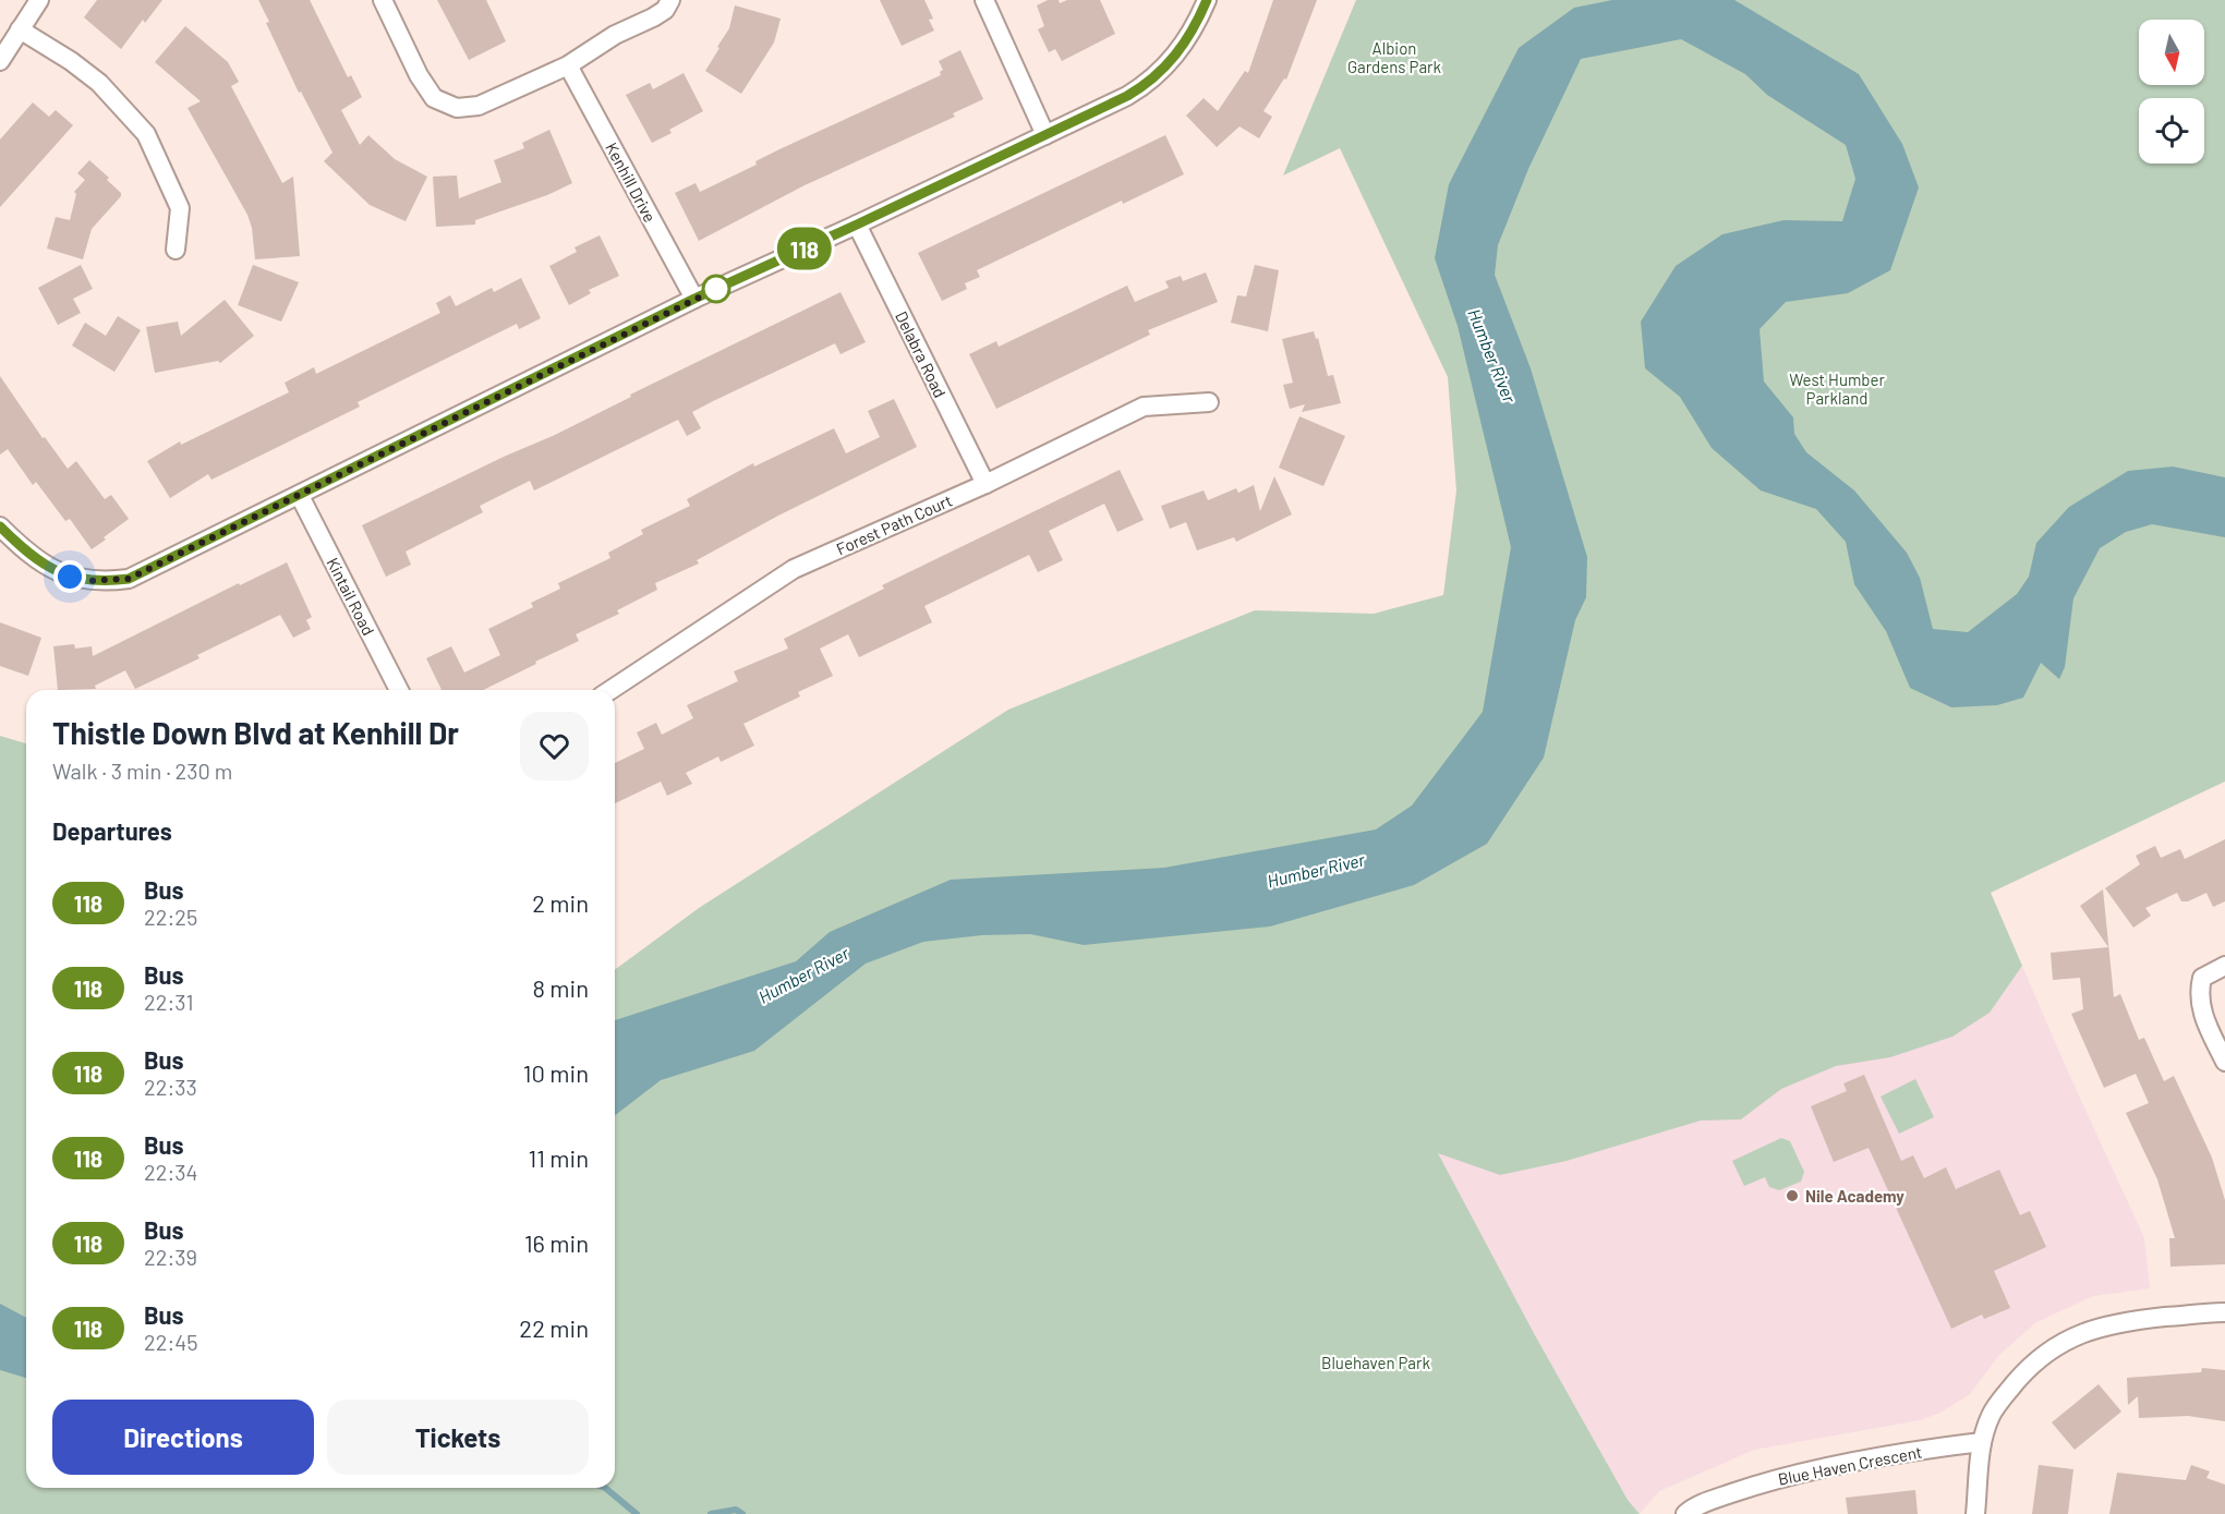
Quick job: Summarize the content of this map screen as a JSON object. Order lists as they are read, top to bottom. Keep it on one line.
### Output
{"streets":{"street":["Kenhill Drive","Delabra Road","Forest Path Court","Kintail Road","Blue Haven Crescent"]},"crossings":[["Delabra Road","Forest Path Court"]],"water":["Humber River"],"parks":["Albion Gardens Park","West Humber Parkland","Bluehaven Park"],"places":["Nile Academy"],"lines":["bus line 118"],"north":"bottom","page":{"on_map":"118","heading":[["Thistle Down Blvd at Kenhill Dr","Walk · 3 min · 230 m"],"Departures"],"list":[{"mark":"118","name":"Bus","note":"22:25","value":"2 min"},{"mark":"118","name":"Bus","note":"22:31","value":"8 min"},{"mark":"118","name":"Bus","note":"22:33","value":"10 min"},{"mark":"118","name":"Bus","note":"22:34","value":"11 min"},{"mark":"118","name":"Bus","note":"22:39","value":"16 min"},{"mark":"118","name":"Bus","note":"22:45","value":"22 min"}],"buttons":["Directions","Tickets"]}}
